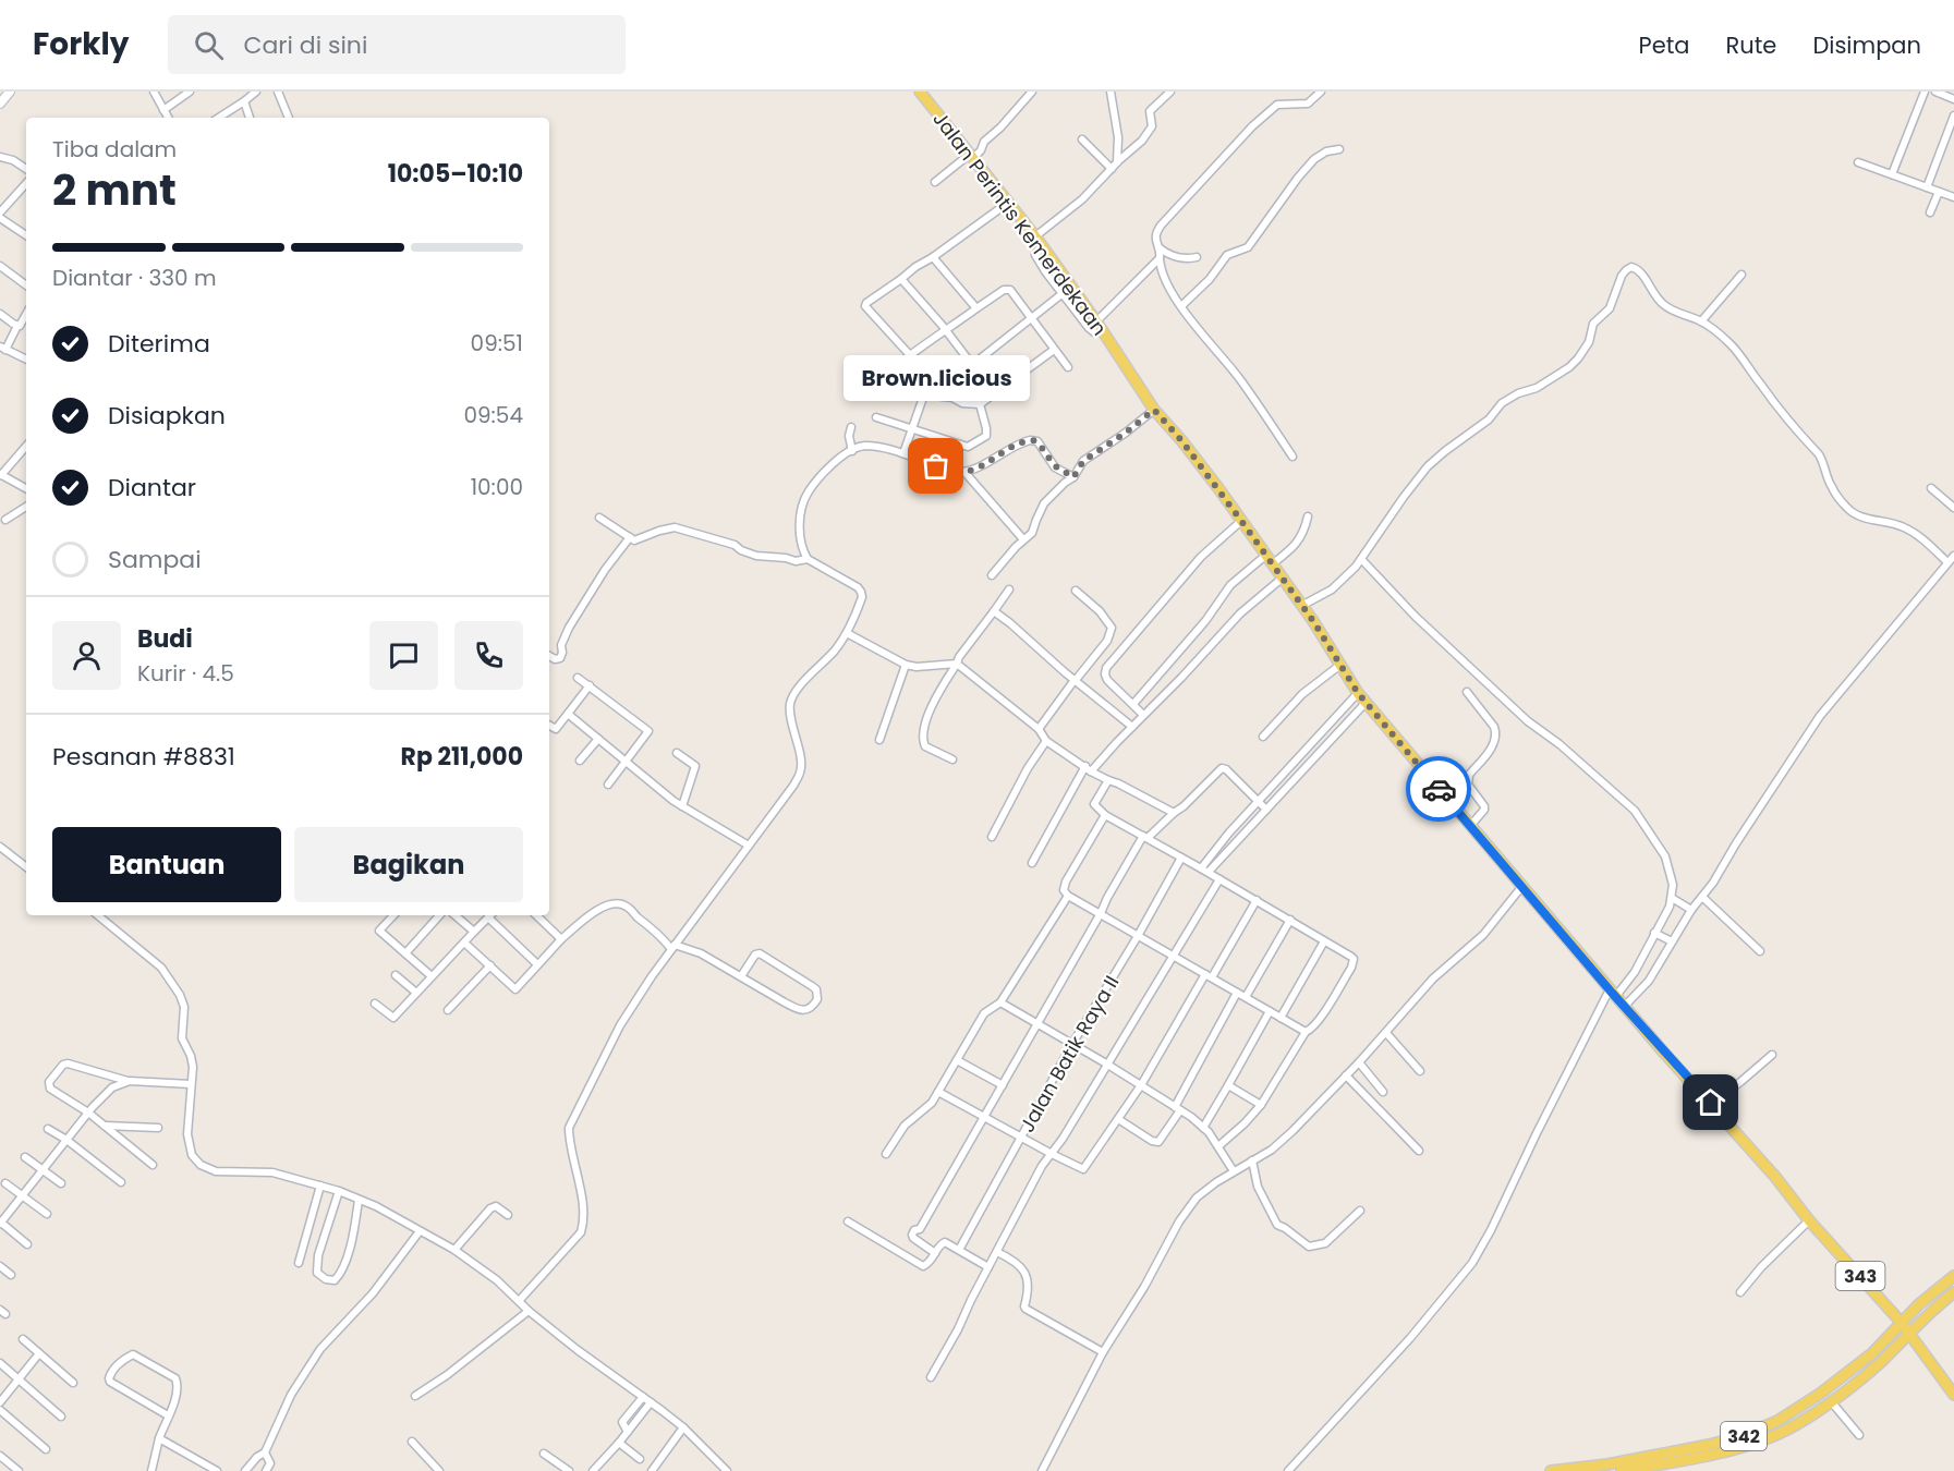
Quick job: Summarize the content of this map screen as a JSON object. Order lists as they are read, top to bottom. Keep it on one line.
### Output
{"streets":{"main road":["Jalan Perintis Kemerdekaan","343","342"],"street":["Jalan Batik Raya II"]},"crossings":[["Jalan Perintis Kemerdekaan","342"]],"places":["Brown.licious"],"page":{"header":"Forkly","search":"Cari di sini","nav":["Peta","Rute","Disimpan"],"heading":["2 mnt","Tiba dalam","10:05–10:10"],"panel":["Budi","Kurir · 4.5","Pesanan #8831","Rp 211,000"],"bar":"Diantar · 330 m","list":[["Diterima","09:51"],["Disiapkan","09:54"],["Diantar","10:00"],"Sampai"],"bubble":"Brown.licious","buttons":["Bantuan","Bagikan"]}}
